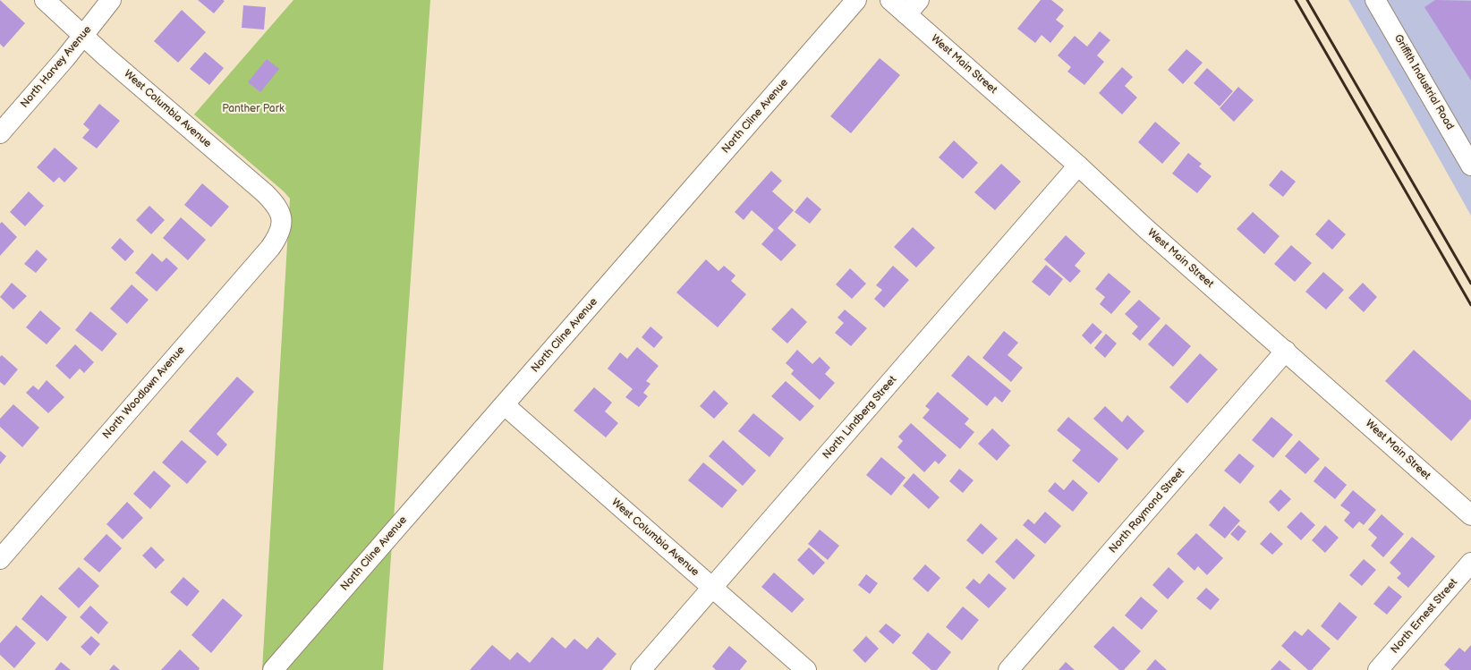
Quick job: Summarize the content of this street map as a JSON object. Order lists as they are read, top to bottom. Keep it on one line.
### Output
{"streets":{"street":["West Main Street","North Harvey Avenue","Griffith Industrial Road","West Columbia Avenue","North Cline Avenue","North Woodlawn Avenue","North Lindberg Street","North Raymond Street","North Ernest Street"]},"crossings":[["West Main Street","North Lindberg Street"],["West Main Street","North Raymond Street"],["North Harvey Avenue","West Columbia Avenue"],["West Columbia Avenue","North Cline Avenue"],["West Columbia Avenue","North Woodlawn Avenue"],["West Columbia Avenue","North Lindberg Street"]],"parks":["Panther Park"]}
